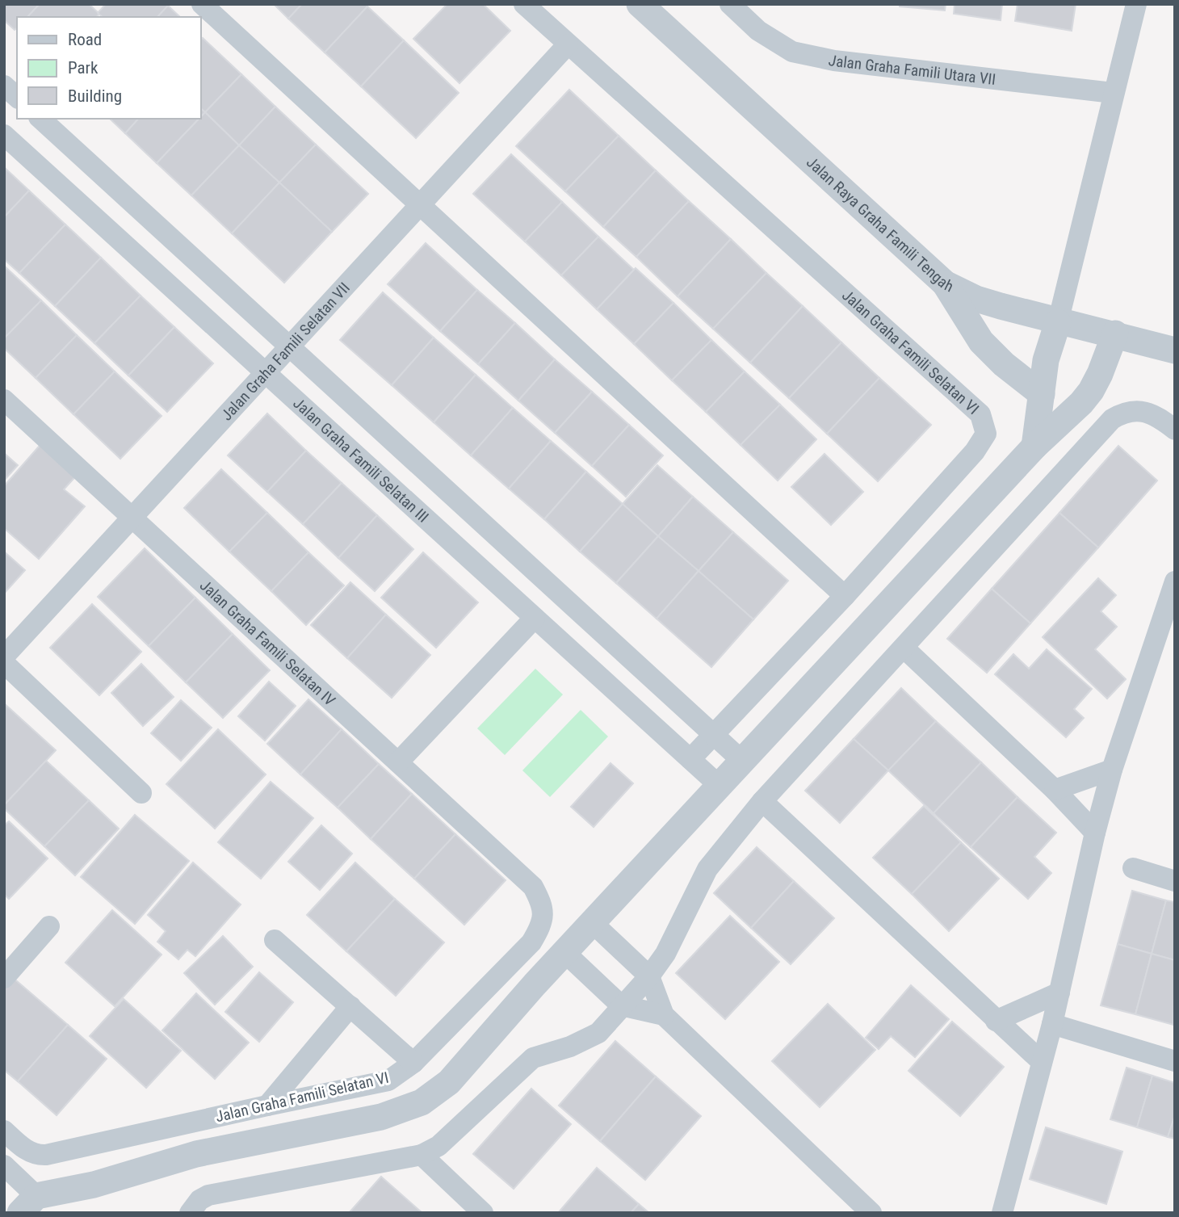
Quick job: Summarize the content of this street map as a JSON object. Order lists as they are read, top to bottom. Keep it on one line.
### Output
{"streets":{"street":["Jalan Graha Famili Utara VII","Jalan Raya Graha Famili Tengah","Jalan Graha Famili Selatan VII","Jalan Graha Famili Selatan VI","Jalan Graha Famili Selatan III","Jalan Graha Famili Selatan IV"]},"crossings":[["Jalan Graha Famili Selatan VII","Jalan Graha Famili Selatan VI"],["Jalan Graha Famili Selatan VII","Jalan Graha Famili Selatan III"],["Jalan Graha Famili Selatan VII","Jalan Graha Famili Selatan IV"],["Jalan Graha Famili Selatan VI","Jalan Graha Famili Selatan III"],["Jalan Graha Famili Selatan VI","Jalan Graha Famili Selatan IV"]],"legend":["Road","Park","Building"]}
